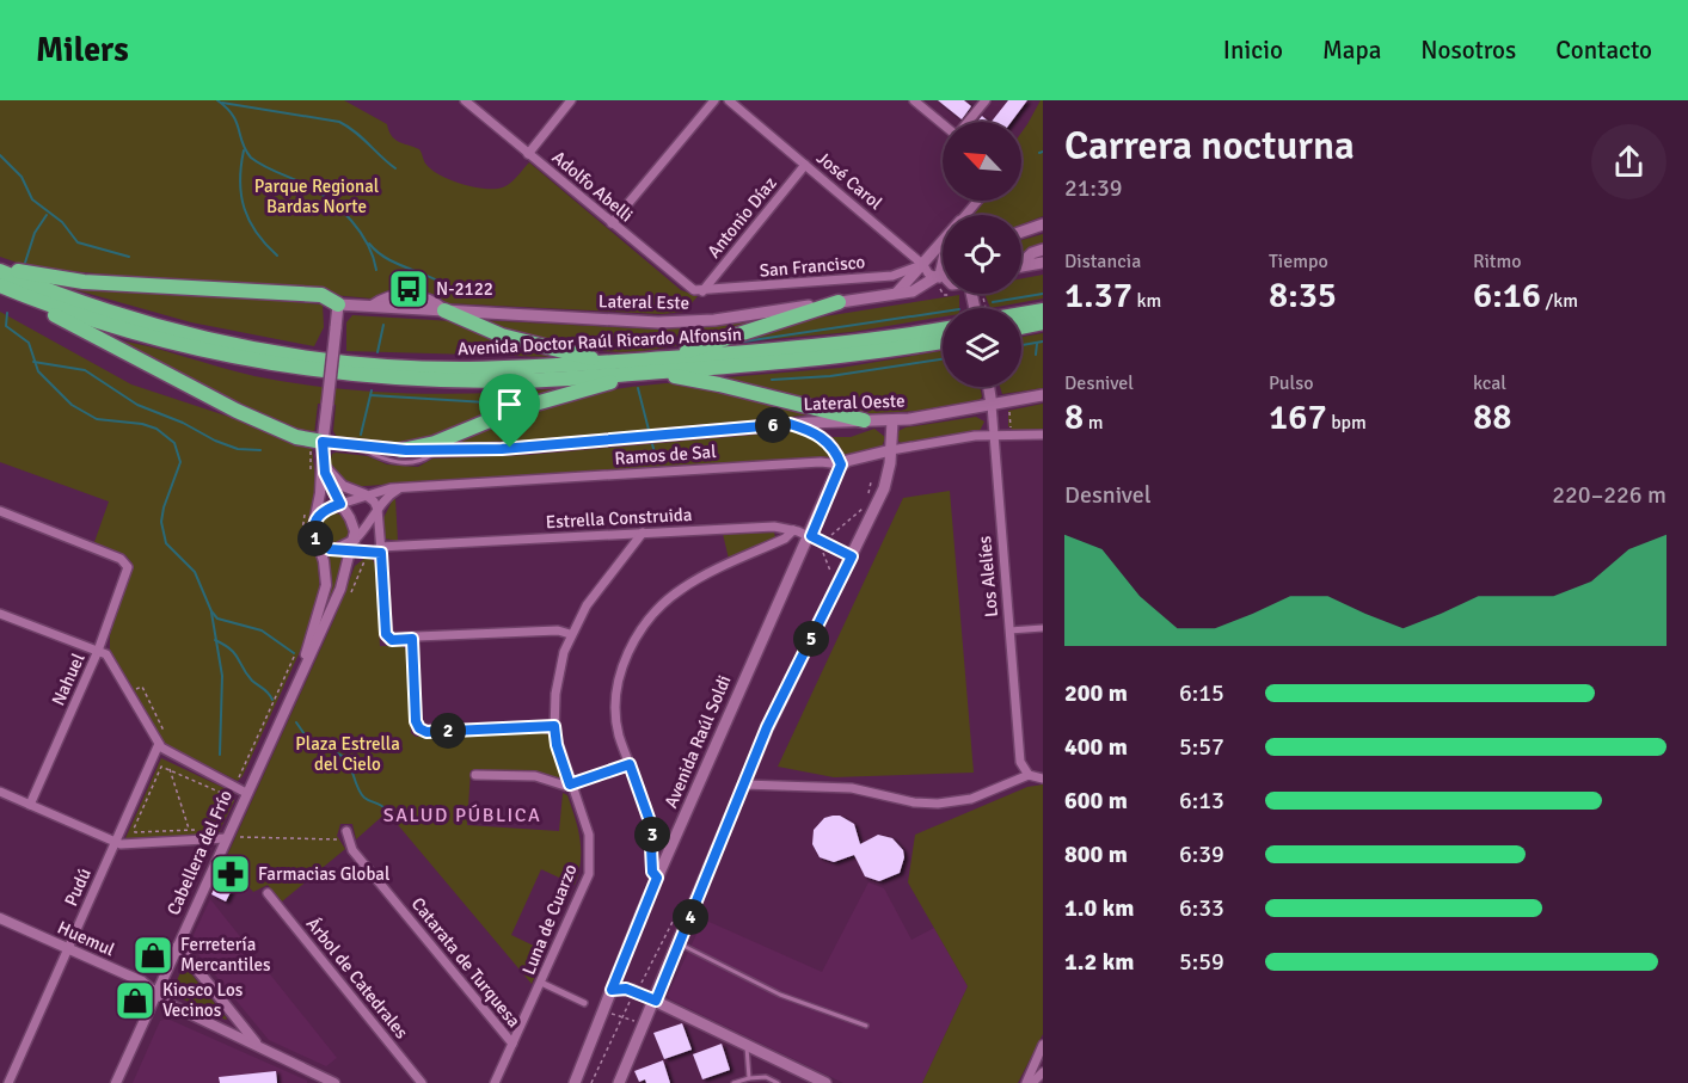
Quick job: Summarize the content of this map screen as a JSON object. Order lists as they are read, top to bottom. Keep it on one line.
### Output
{"streets":{"highway":["Avenida Doctor Raúl Ricardo Alfonsín"],"main road":["Lateral Este","Lateral Oeste","Los Alelíes","Avenida Raúl Soldi","Cabellera del Frío"],"street":["José Carol","Adolfo Abelli","Antonio Díaz","San Francisco","Ramos de Sal","Estrella Construida","Nahuel","Pudú","Luna de Cuarzo","Huemul","Catarata de Turquesa","Árbol de Catedrales"]},"crossings":[["José Carol","Antonio Díaz"],["José Carol","San Francisco"],["Adolfo Abelli","Antonio Díaz"],["Adolfo Abelli","San Francisco"],["Antonio Díaz","San Francisco"],["Lateral Oeste","Los Alelíes"],["Lateral Oeste","Cabellera del Frío"],["Ramos de Sal","Estrella Construida"],["Ramos de Sal","Avenida Raúl Soldi"],["Ramos de Sal","Cabellera del Frío"],["Estrella Construida","Avenida Raúl Soldi"],["Estrella Construida","Cabellera del Frío"],["Estrella Construida","Luna de Cuarzo"],["Cabellera del Frío","Huemul"],["Pudú","Huemul"],["Luna de Cuarzo","Catarata de Turquesa"]],"districts":["SALUD PÚBLICA"],"parks":["Parque Regional Bardas Norte","Plaza Estrella del Cielo"],"places":{"bus stop":["N-2122"],"pharmacy":["Farmacias Global"],"shop":["Ferretería Mercantiles","Kiosco Los Vecinos"]},"north":"top left","page":{"header":"Milers","nav":["Inicio","Mapa","Nosotros","Contacto"],"heading":["Carrera nocturna","21:39"],"stats":[["Distancia","1.37 km"],["Tiempo","8:35"],["Ritmo","6:16 /km"],["Desnivel","8 m"],["Pulso","167 bpm"],["kcal","88"]],"pins":["6","1","5","2","3","4"],"chart":["Desnivel","220–226 m"],"list":[{"name":"200 m","note":"6:15"},{"name":"400 m","note":"5:57"},{"name":"600 m","note":"6:13"},{"name":"800 m","note":"6:39"},{"name":"1.0 km","note":"6:33"},{"name":"1.2 km","note":"5:59"}]}}
